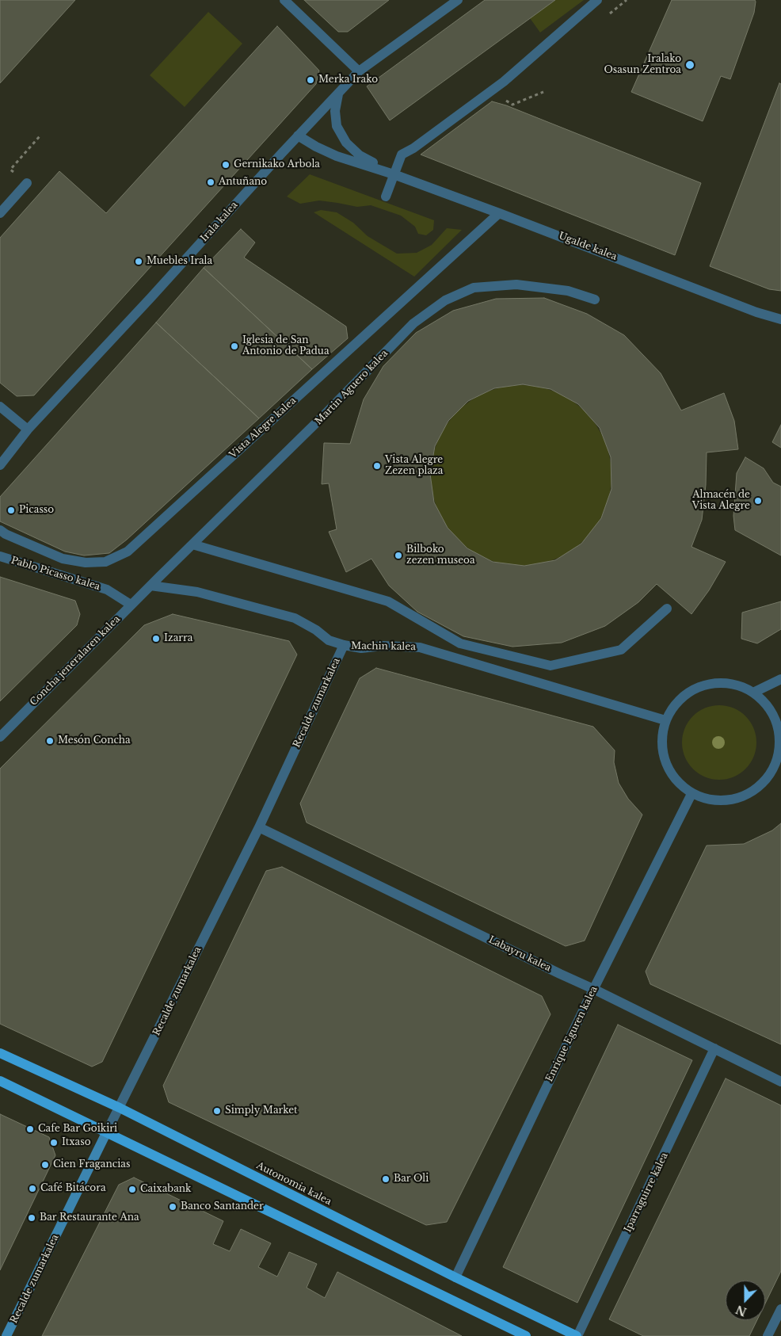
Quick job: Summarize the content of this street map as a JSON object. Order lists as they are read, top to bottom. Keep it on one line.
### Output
{"streets":{"main road":["Recalde zumarkalea","Autonomia kalea"],"street":["Irala kalea","Ugalde kalea","Martin Aguero kalea","Vista Alegre kalea","Pablo Picasso kalea","Machin kalea","Concha jeneralaren kalea","Labayru kalea","Enrique Eguren kalea","Iparraguirre kalea"]},"crossings":[["Irala kalea","Ugalde kalea"],["Ugalde kalea","Vista Alegre kalea"],["Martin Aguero kalea","Machin kalea"],["Martin Aguero kalea","Concha jeneralaren kalea"],["Pablo Picasso kalea","Concha jeneralaren kalea"],["Machin kalea","Concha jeneralaren kalea"],["Machin kalea","Recalde zumarkalea"],["Machin kalea","Enrique Eguren kalea"],["Recalde zumarkalea","Labayru kalea"],["Recalde zumarkalea","Autonomia kalea"],["Labayru kalea","Enrique Eguren kalea"],["Labayru kalea","Iparraguirre kalea"],["Enrique Eguren kalea","Autonomia kalea"],["Autonomia kalea","Iparraguirre kalea"]],"places":["Iralako Osasun Zentroa","Merka Irako","Gernikako Arbola","Antuñano","Muebles Irala","Iglesia de San Antonio de Padua","Vista Alegre Zezen plaza","Almacén de Vista Alegre","Picasso","Bilboko zezen museoa","Izarra","Mesón Concha","Simply Market","Cafe Bar Goikiri","Itxaso","Cien Fragancias","Bar Oli","Café Bitácora","Caixabank","Banco Santander","Bar Restaurante Ana"],"north":"bottom"}
